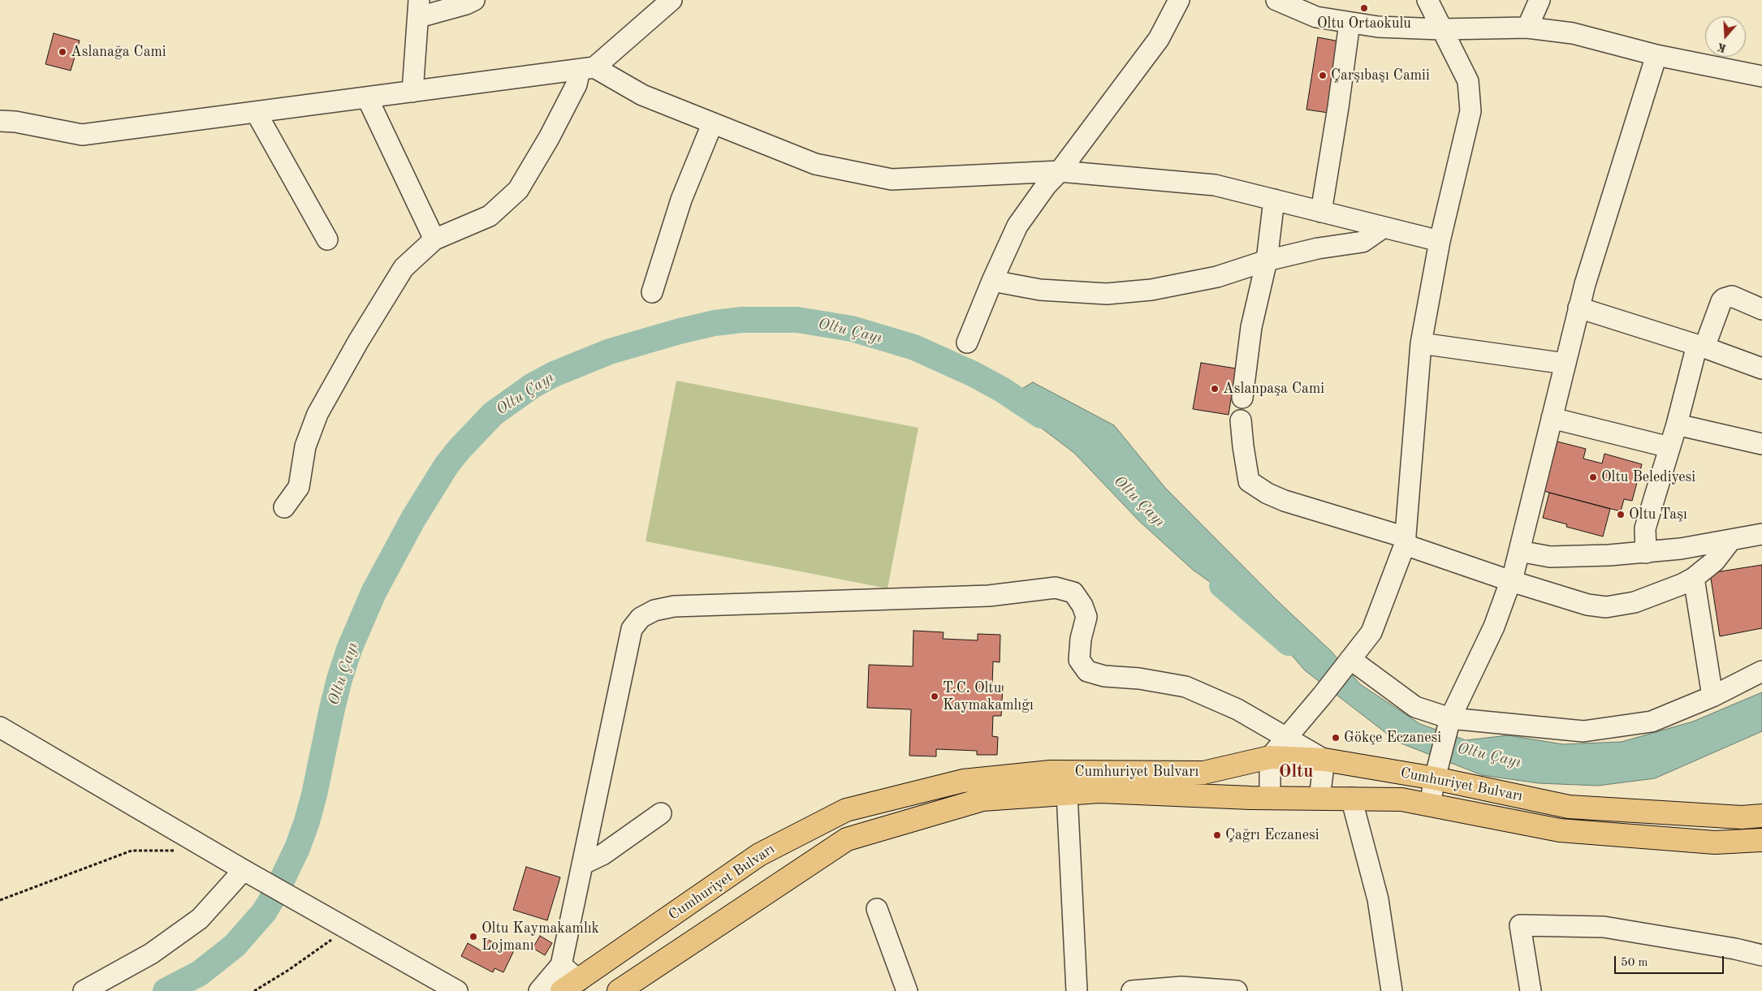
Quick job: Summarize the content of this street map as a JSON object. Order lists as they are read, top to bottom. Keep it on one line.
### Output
{"streets":{"main road":["Cumhuriyet Bulvarı"]},"districts":["Oltu"],"water":["Oltu Çayı"],"places":["Oltu Ortaokulu","Aslanağa Cami","Çarşıbaşı Camii","Aslanpaşa Cami","Oltu Belediyesi","Oltu Taşı","T.C. Oltu Kaymakamlığı","Gökçe Eczanesi","Çağrı Eczanesi","Oltu Kaymakamlık Lojmanı"],"scale_bar":"50 m","north":"bottom"}
